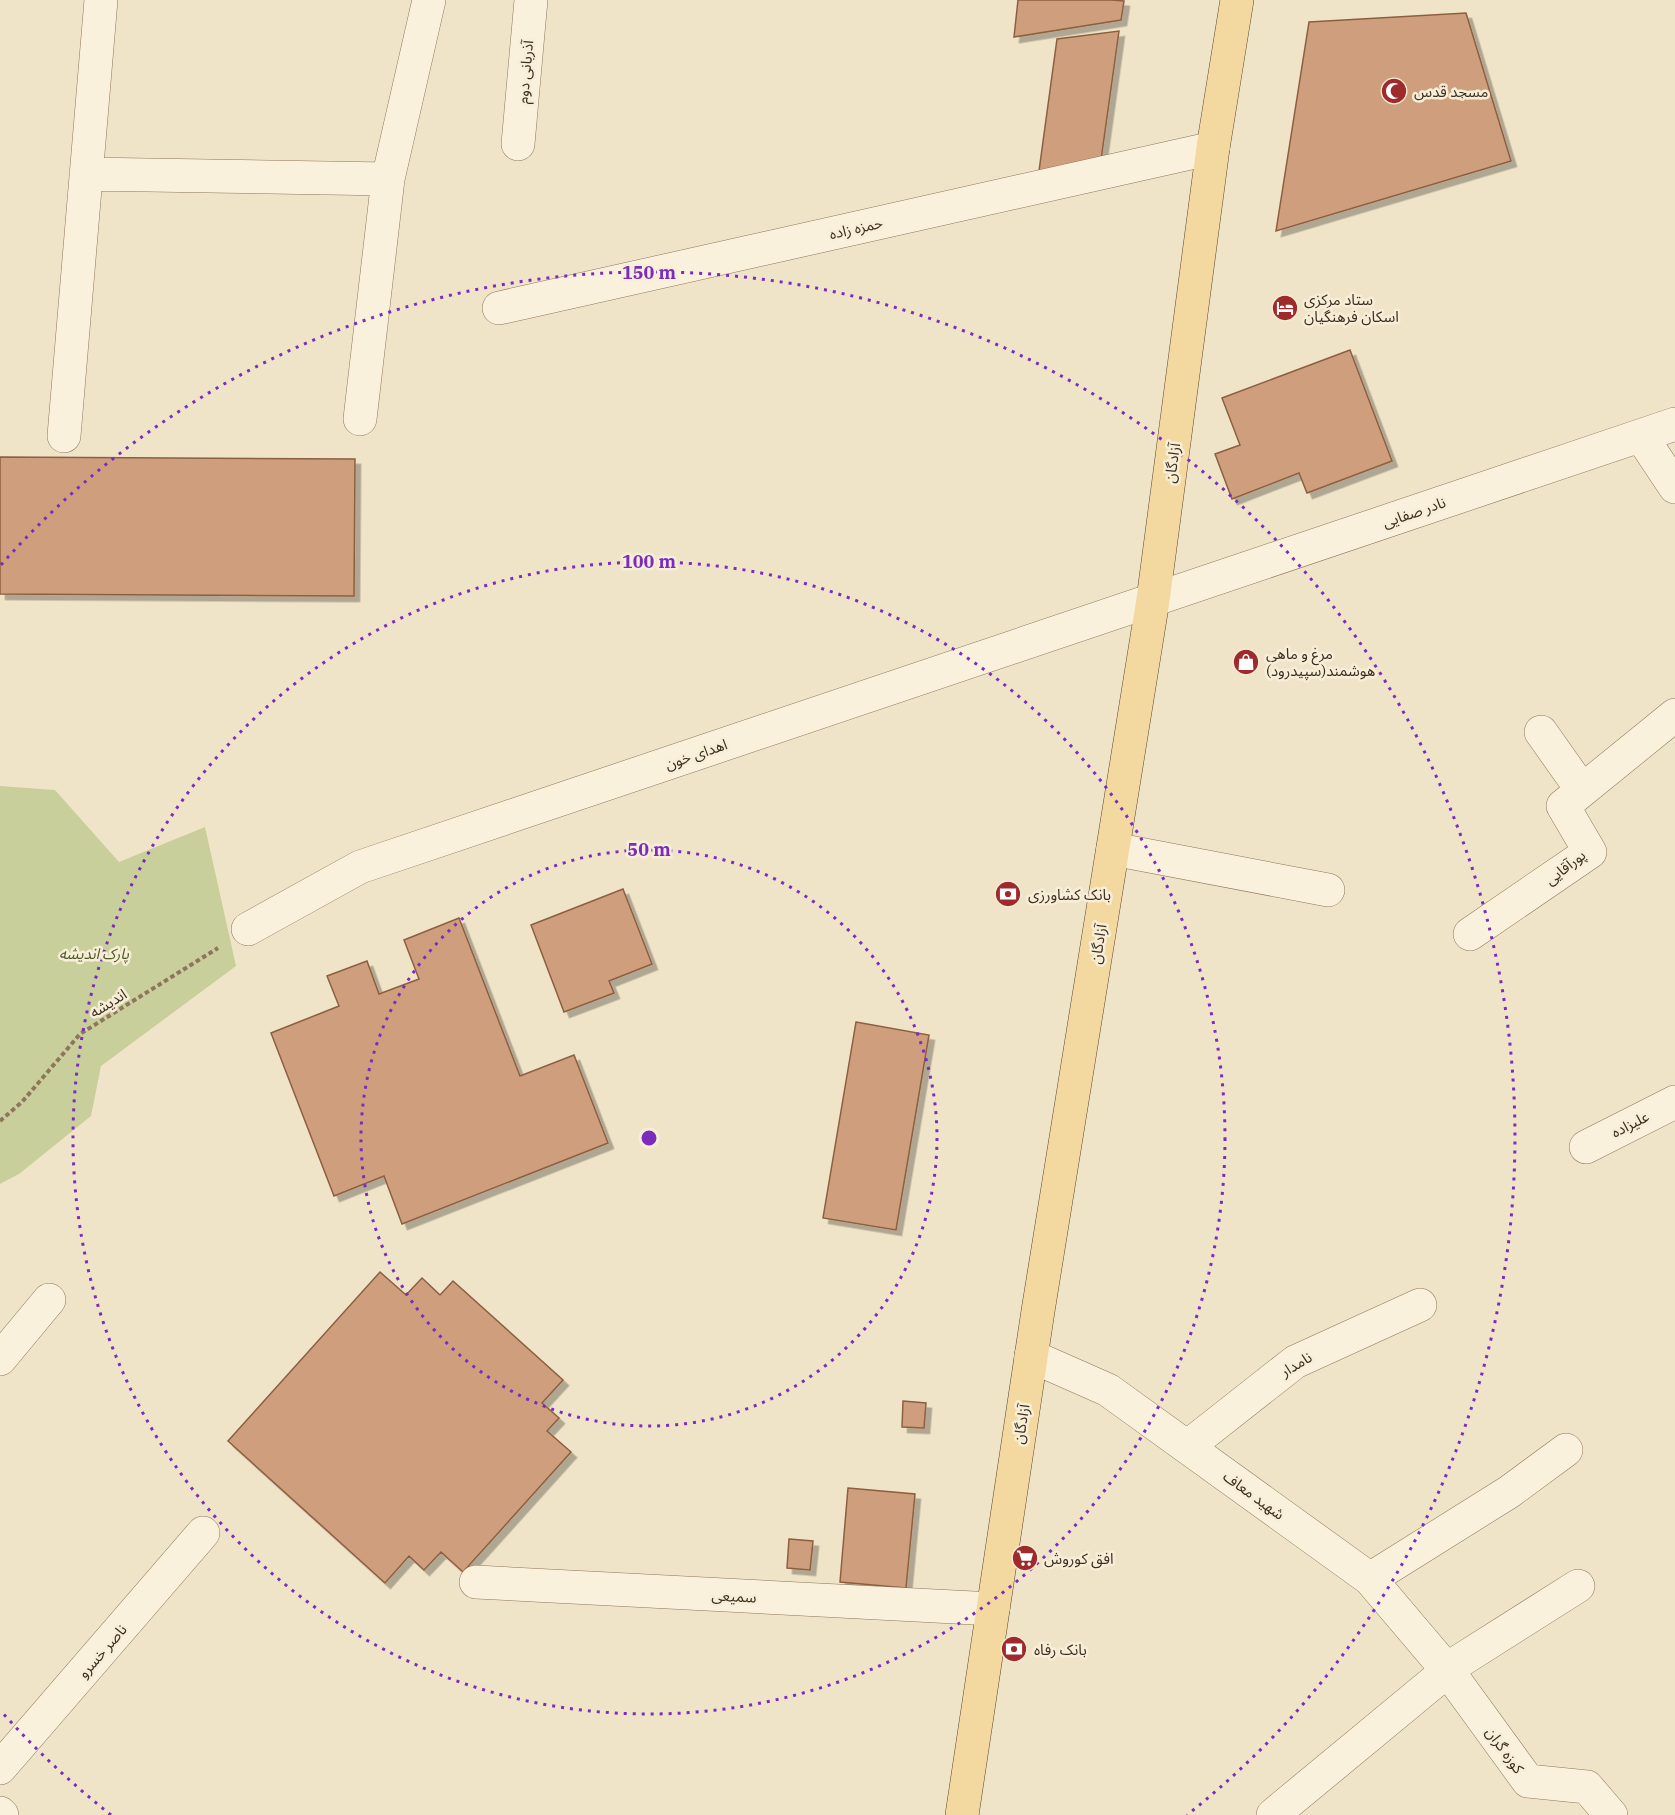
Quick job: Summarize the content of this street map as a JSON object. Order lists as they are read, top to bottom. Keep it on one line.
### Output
{"streets":{"main road":["آزادگان"],"street":["آذربانی دوم","حمزه زاده","نادر صفایی","اهدای خون","پورآقایی","علیزاده","نامدار","شهید معاف","سمیعی","ناصر خسرو","کوزه گران"],"path":["اندیشه"]},"crossings":[["حمزه زاده","آزادگان"],["آزادگان","نادر صفایی"],["آزادگان","اهدای خون"],["آزادگان","شهید معاف"],["آزادگان","سمیعی"],["نادر صفایی","اهدای خون"],["اهدای خون","اندیشه"],["نامدار","شهید معاف"],["شهید معاف","کوزه گران"]],"parks":["پارک اندیشه"],"places":{"mosque":["مسجد قدس"],"hotel":["ستاد مرکزی اسکان فرهنگیان"],"shop":["مرغ و ماهی هوشمند(سپیدرود)"],"bank":["بانک کشاورزی","بانک رفاه"],"supermarket":["افق کوروش"]},"rings":["150 m","100 m","50 m"]}
